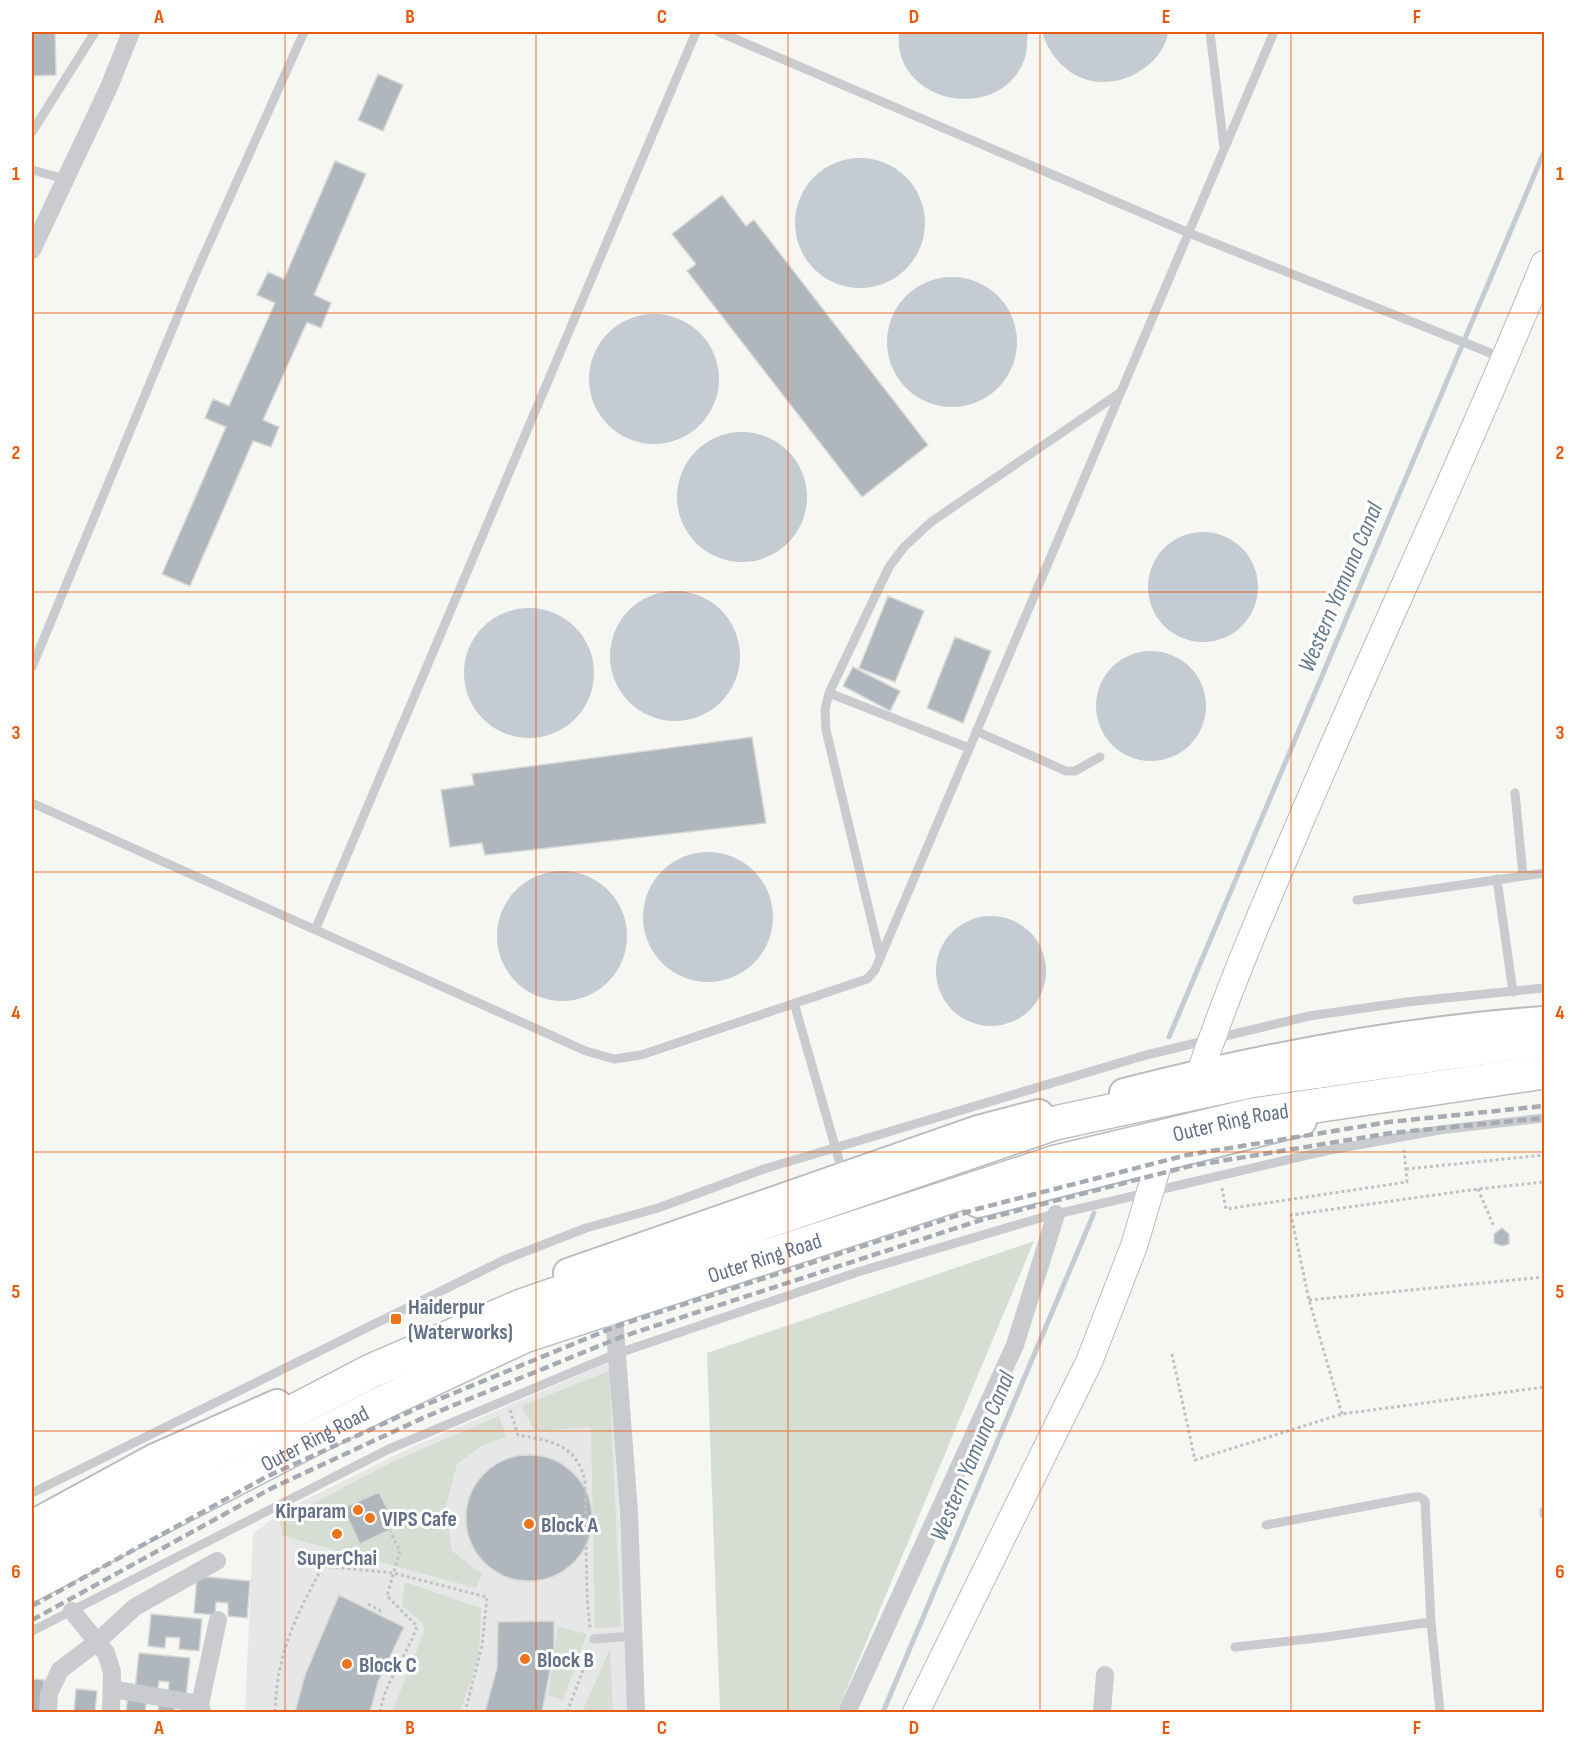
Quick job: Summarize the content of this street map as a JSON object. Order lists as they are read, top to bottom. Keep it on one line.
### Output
{"streets":{"highway":["Outer Ring Road"]},"water":["Western Yamuna Canal"],"places":{"transit":["Haiderpur (Waterworks)"],"other":["Kirparam","VIPS Cafe","Block A","SuperChai","Block B","Block C"]},"grid":{"columns":["A","B","C","D","E","F"],"rows":["1","2","3","4","5","6"]}}
